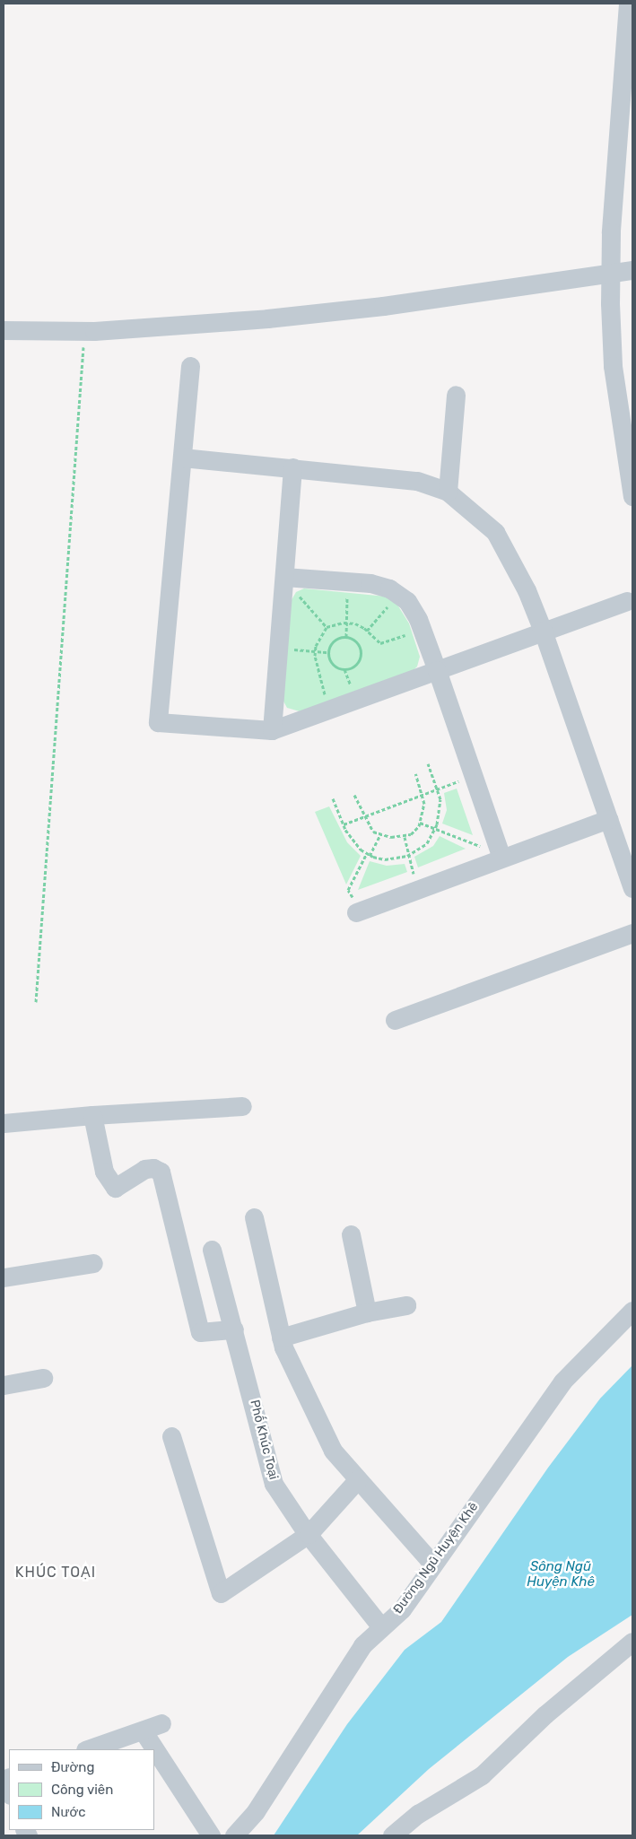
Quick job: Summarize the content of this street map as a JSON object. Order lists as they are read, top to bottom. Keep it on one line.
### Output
{"streets":{"street":["Phố Khúc Toại","Đường Ngũ Huyện Khê"]},"crossings":[["Phố Khúc Toại","Đường Ngũ Huyện Khê"]],"districts":["KHÚC TOẠI"],"water":["Sông Ngũ Huyện Khê"],"legend":["Đường","Công viên","Nước"]}
